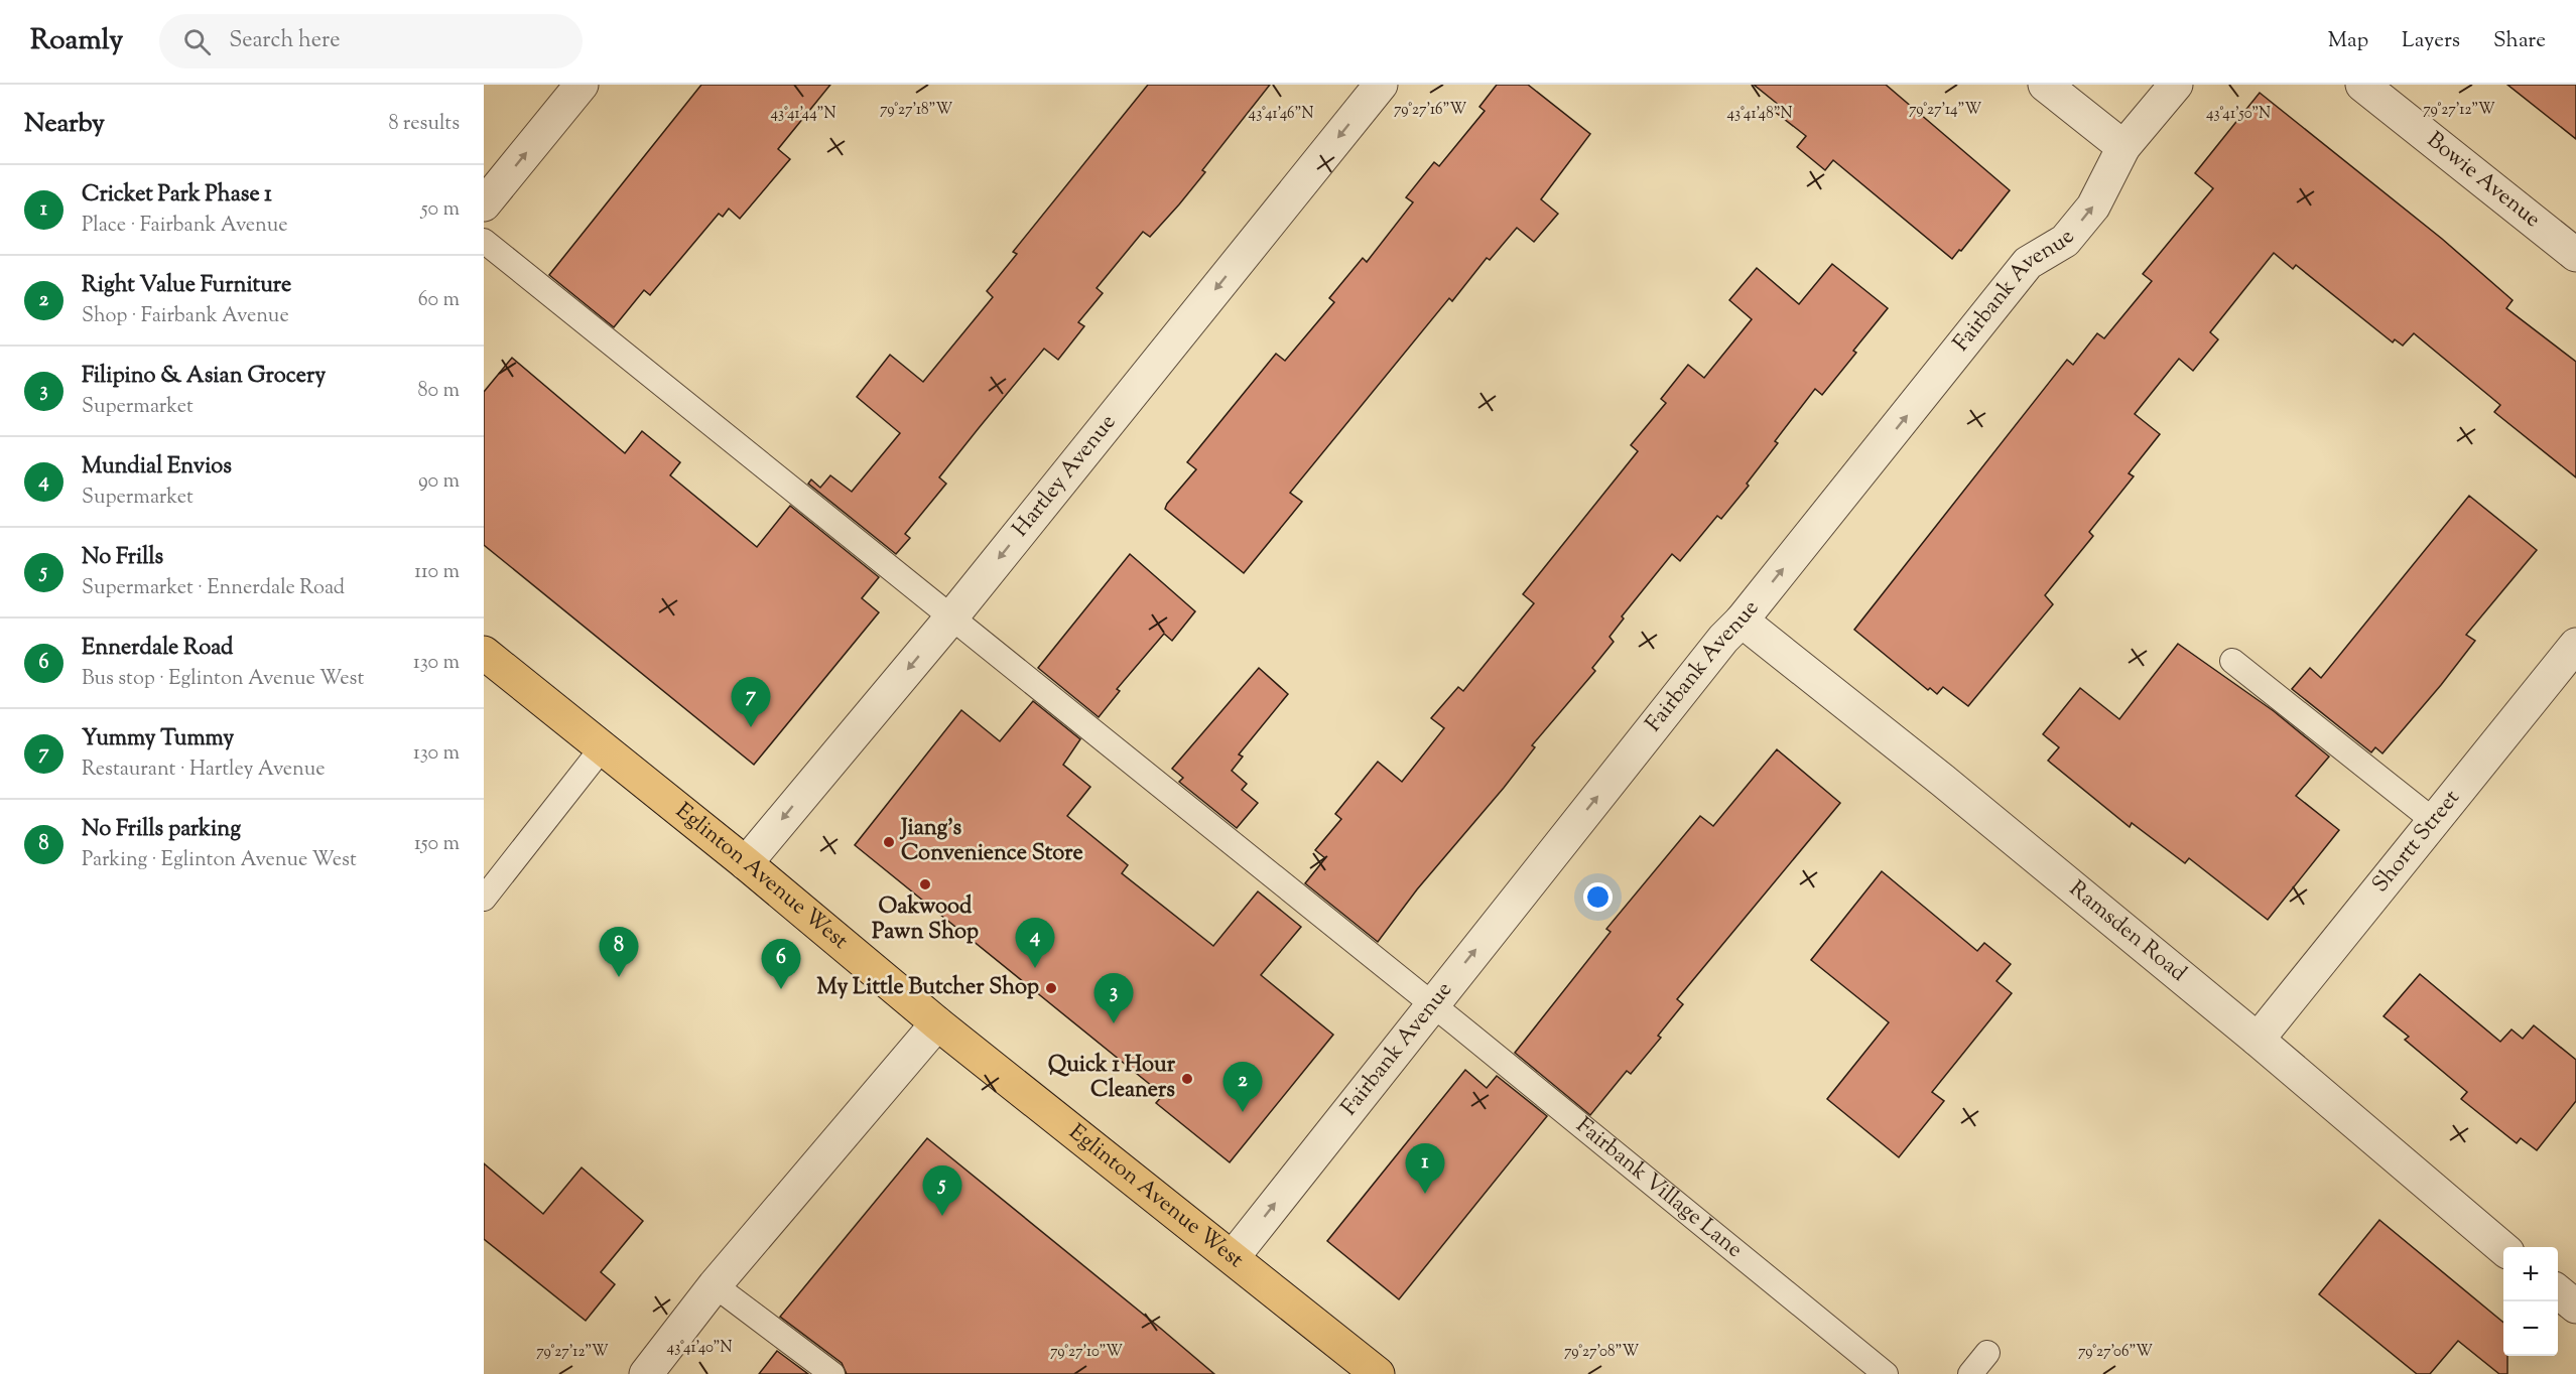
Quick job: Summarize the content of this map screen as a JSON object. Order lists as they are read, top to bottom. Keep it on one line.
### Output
{"streets":{"main road":["Eglinton Avenue West"],"street":["Bowie Avenue","Fairbank Avenue","Hartley Avenue","Shortt Street","Ramsden Road"],"lane":["Fairbank Village Lane"]},"crossings":[["Fairbank Avenue","Eglinton Avenue West"],["Fairbank Avenue","Ramsden Road"],["Fairbank Avenue","Fairbank Village Lane"],["Hartley Avenue","Eglinton Avenue West"],["Hartley Avenue","Fairbank Village Lane"],["Shortt Street","Ramsden Road"]],"one_way":["Fairbank Avenue","Hartley Avenue"],"places":["Jiang’s Convenience Store","Oakwood Pawn Shop","My Little Butcher Shop","Quick 1 Hour Cleaners"],"page":{"header":"Roamly","search":"Search here","nav":["Map","Layers","Share"],"heading":["Nearby","8 results"],"list":[{"mark":"1","name":"Cricket Park Phase 1","note":"Place · Fairbank Avenue","value":"50 m"},{"mark":"2","name":"Right Value Furniture","note":"Shop · Fairbank Avenue","value":"60 m"},{"mark":"3","name":"Filipino & Asian Grocery","note":"Supermarket","value":"80 m"},{"mark":"4","name":"Mundial Envios","note":"Supermarket","value":"90 m"},{"mark":"5","name":"No Frills","note":"Supermarket · Ennerdale Road","value":"110 m"},{"mark":"6","name":"Ennerdale Road","note":"Bus stop · Eglinton Avenue West","value":"130 m"},{"mark":"7","name":"Yummy Tummy","note":"Restaurant · Hartley Avenue","value":"130 m"},{"mark":"8","name":"No Frills parking","note":"Parking · Eglinton Avenue West","value":"150 m"}],"pins":["7","4","8","6","3","2","1","5"],"map_buttons":["+","−"]},"coordinates":["79°27'18\"W","79°27'16\"W","79°27'14\"W","79°27'12\"W","43°41'48\"N","43°41'50\"N","43°41'44\"N","43°41'46\"N","43°41'40\"N","79°27'10\"W","79°27'08\"W","79°27'06\"W"]}
